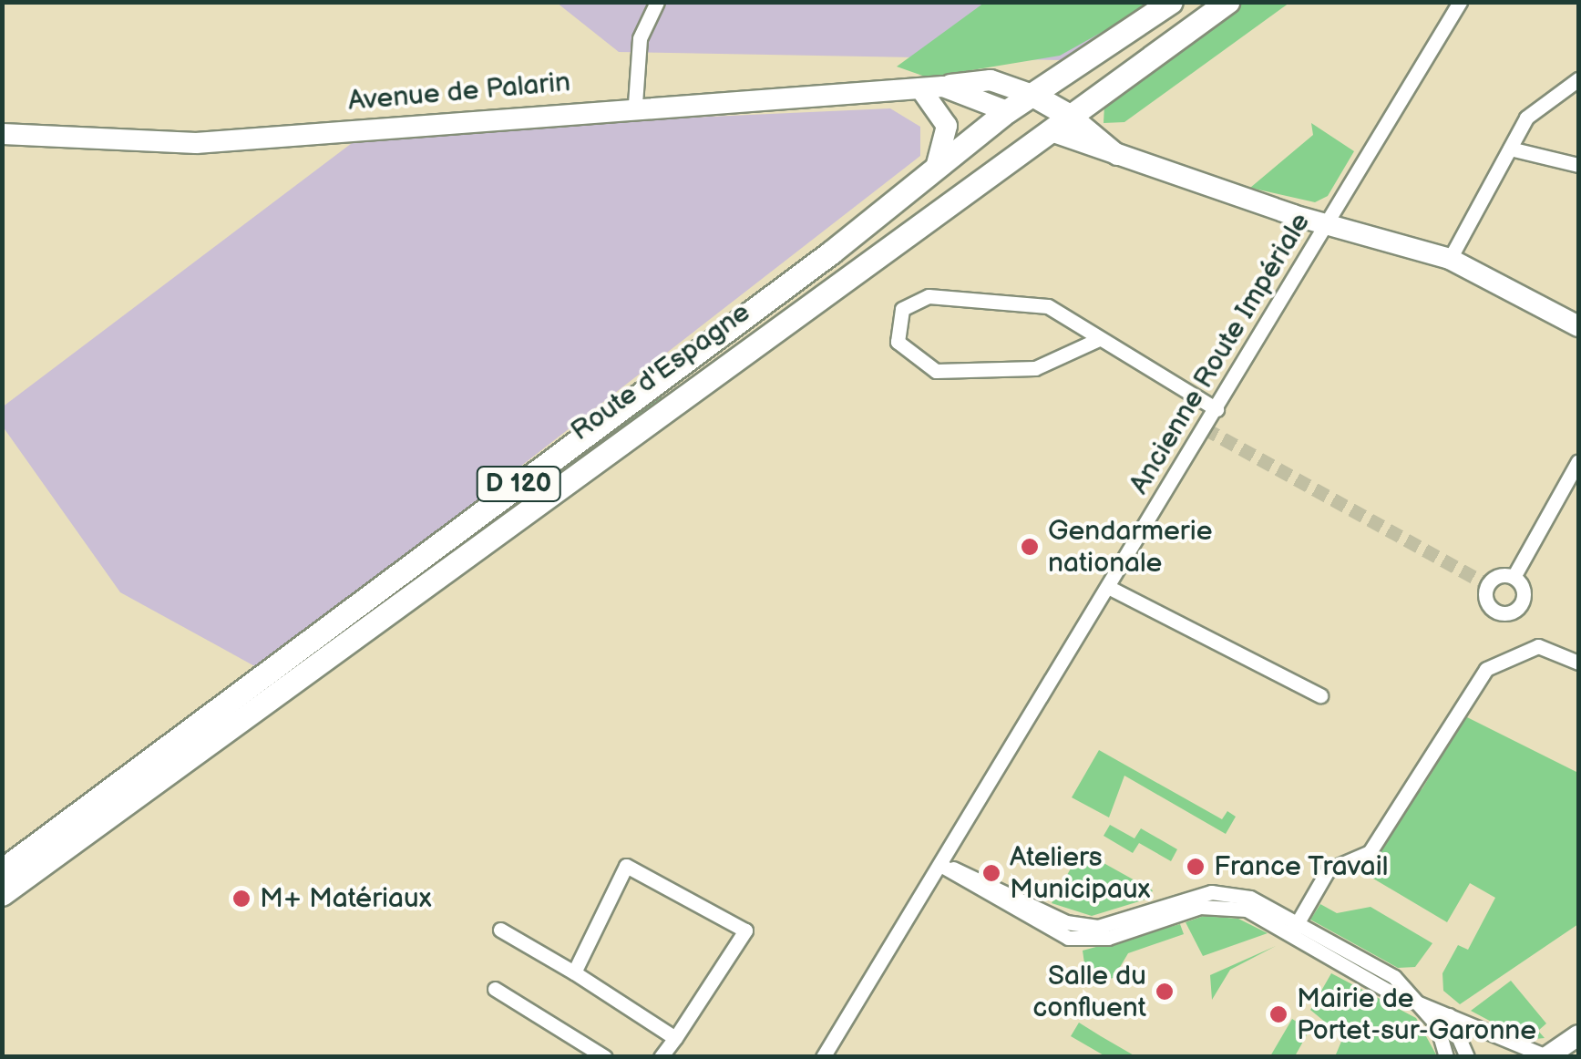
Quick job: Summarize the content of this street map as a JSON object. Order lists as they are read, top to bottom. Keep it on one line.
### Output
{"streets":{"main road":["Avenue de Palarin","Route d'Espagne","D 120"],"street":["Ancienne Route Impériale"]},"crossings":[["Avenue de Palarin","Route d'Espagne"]],"places":["Gendarmerie nationale","France Travail","Ateliers Municipaux","M+ Matériaux","Salle du confluent","Mairie de Portet-sur-Garonne"]}
